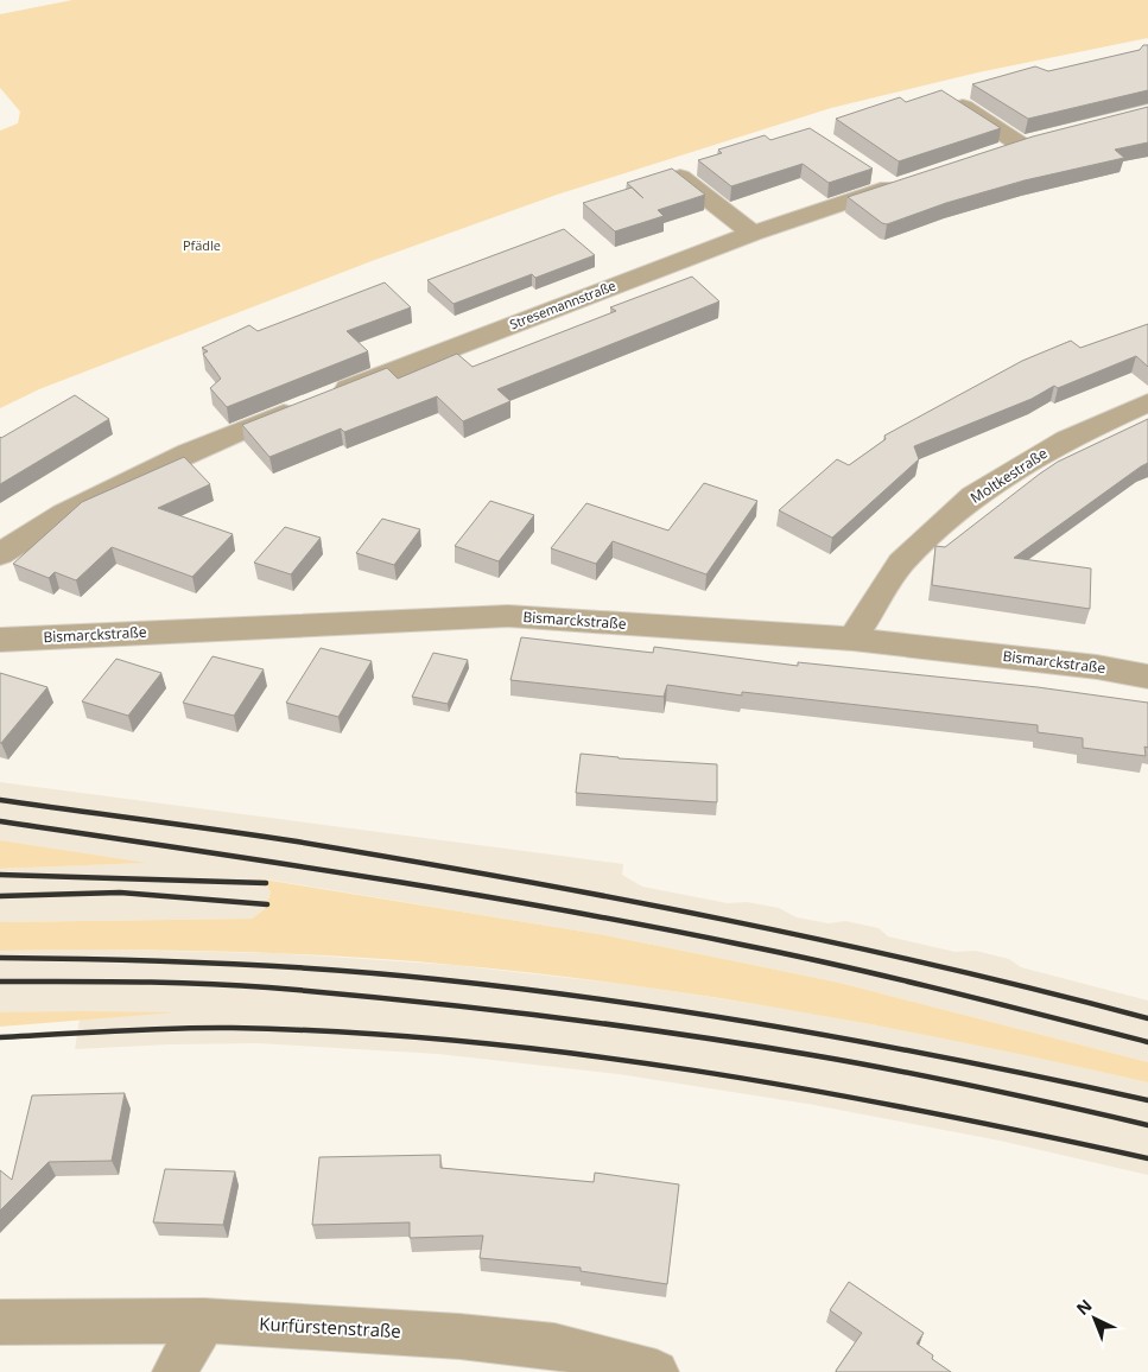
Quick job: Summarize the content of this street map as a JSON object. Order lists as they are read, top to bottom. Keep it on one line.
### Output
{"streets":{"street":["Stresemannstraße","Moltkestraße","Bismarckstraße","Kurfürstenstraße"]},"crossings":[["Moltkestraße","Bismarckstraße"]],"parks":["Pfädle"],"north":"top left"}
